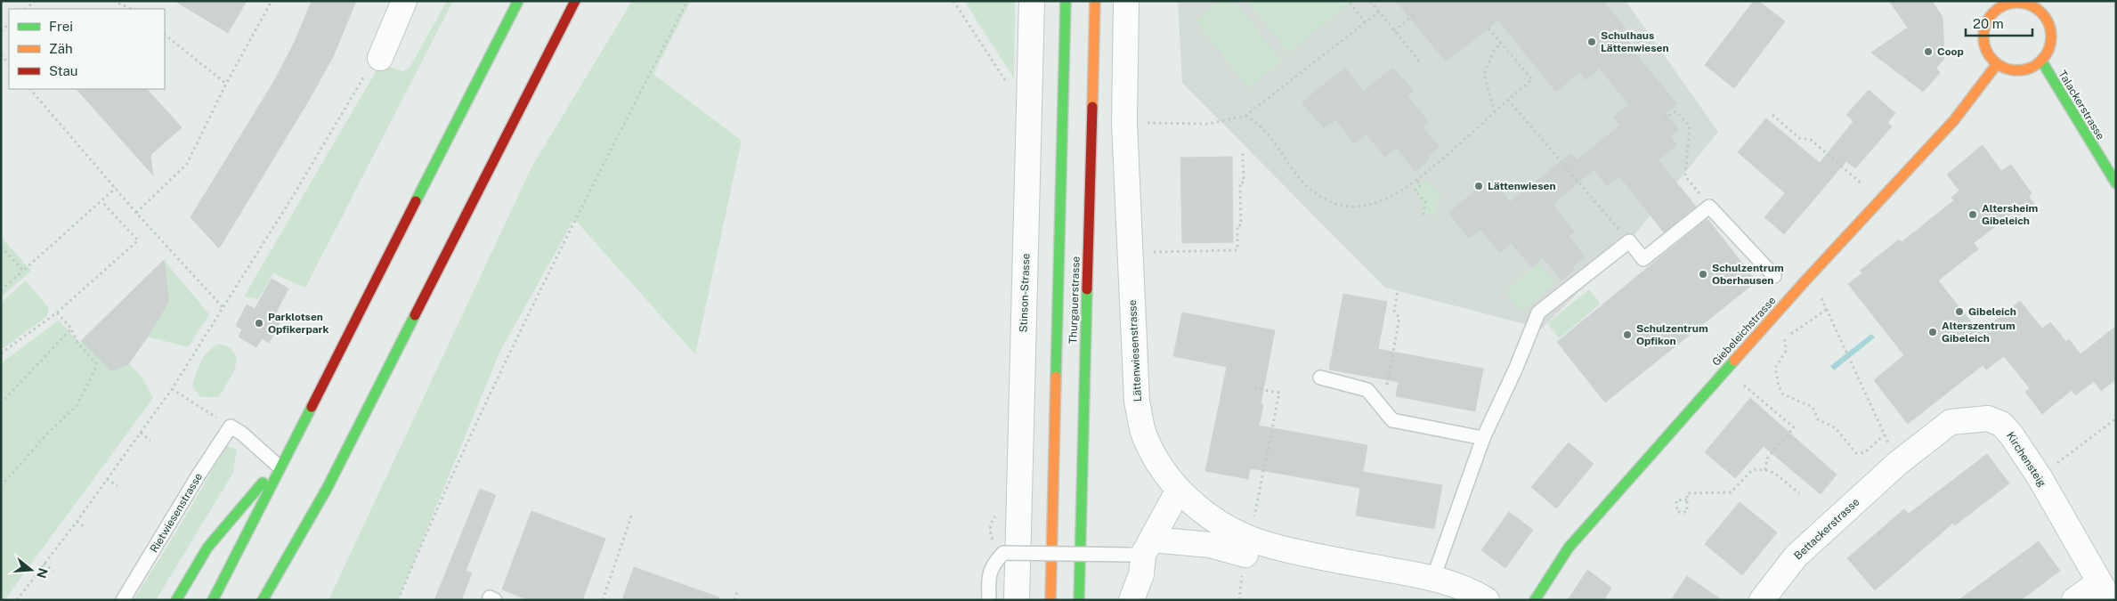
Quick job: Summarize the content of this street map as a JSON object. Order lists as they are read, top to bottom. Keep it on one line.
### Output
{"streets":{"main road":["Talackerstrasse","Thurgauerstrasse","Giebeleichstrasse"],"street":["Stinson-Strasse","Lättenwiesenstrasse","Kirchensteig","Bettackerstrasse"],"lane":["Rietwiesenstrasse"]},"crossings":[["Talackerstrasse","Giebeleichstrasse"],["Kirchensteig","Bettackerstrasse"]],"places":["Schulhaus Lättenwiesen","Coop","Lättenwiesen","Altersheim Gibeleich","Schulzentrum Oberhausen","Gibeleich","Parklotsen Opfikerpark","Alterszentrum Gibeleich","Schulzentrum Opfikon"],"legend":["Frei","Zäh","Stau"],"scale_bar":"20 m","north":"right"}
